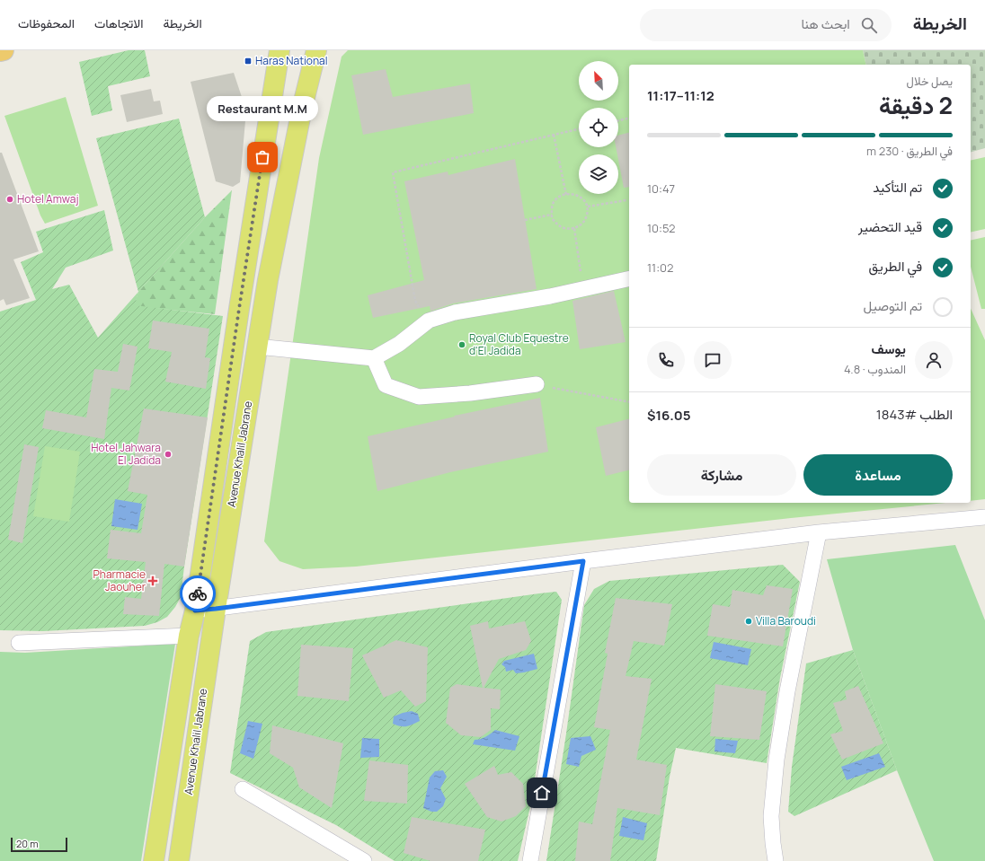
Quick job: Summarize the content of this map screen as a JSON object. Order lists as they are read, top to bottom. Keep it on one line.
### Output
{"streets":{"main road":["Avenue Khalil Jabrane"]},"places":{"transit":["Haras National"],"other":["Restaurant M.M","Hotel Amwaj","Royal Club Equestre d'El Jadida","Hotel Jahwara El Jadida","Villa Baroudi"],"health":["Pharmacie Jaouher"]},"scale_bar":"20 m","north":"top left","page":{"header":"الخريطة","search":"ابحث هنا","nav":["الخريطة","الاتجاهات","المحفوظات"],"heading":["2 دقيقة","يصل خلال","11:12–11:17"],"panel":["يوسف","المندوب · 4.8","الطلب #1843","$16.05"],"bubble":"Restaurant M.M","bar":"في الطريق · 230 m","list":[["تم التأكيد","10:47"],["قيد التحضير","10:52"],["في الطريق","11:02"],"تم التوصيل"],"buttons":["مساعدة","مشاركة"],"scale":"20 m"}}
